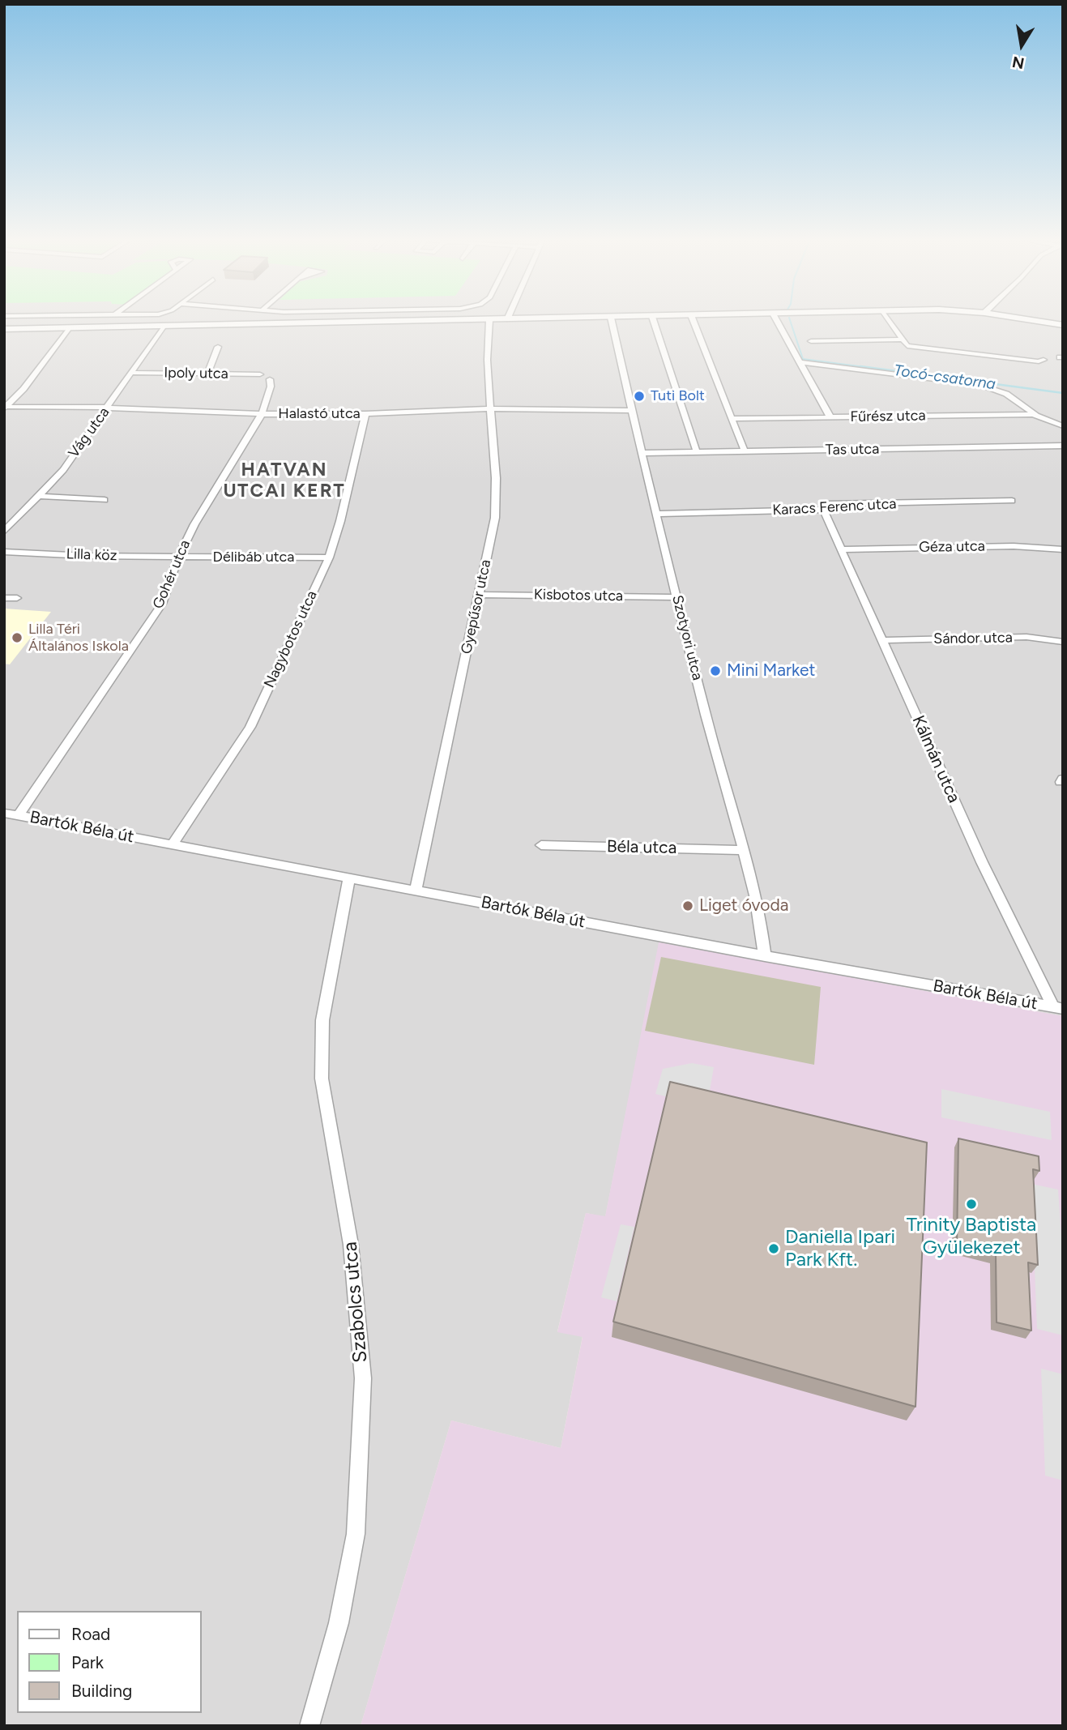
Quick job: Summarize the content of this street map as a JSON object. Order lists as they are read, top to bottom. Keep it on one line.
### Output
{"streets":{"street":["Ipoly utca","Halastó utca","Fűrész utca","Vág utca","Tas utca","Karacs Ferenc utca","Géza utca","Lilla köz","Délibáb utca","Gohér utca","Kisbotos utca","Gyepűsor utca","Szotyori utca","Sándor utca","Nagybotos utca","Kálmán utca","Bartók Béla út","Béla utca","Szabolcs utca"]},"crossings":[["Ipoly utca","Vág utca"],["Halastó utca","Vág utca"],["Halastó utca","Gohér utca"],["Halastó utca","Gyepűsor utca"],["Halastó utca","Szotyori utca"],["Halastó utca","Nagybotos utca"],["Tas utca","Szotyori utca"],["Karacs Ferenc utca","Szotyori utca"],["Karacs Ferenc utca","Kálmán utca"],["Géza utca","Kálmán utca"],["Lilla köz","Délibáb utca"],["Lilla köz","Gohér utca"],["Délibáb utca","Gohér utca"],["Délibáb utca","Nagybotos utca"],["Gohér utca","Bartók Béla út"],["Kisbotos utca","Gyepűsor utca"],["Kisbotos utca","Szotyori utca"],["Gyepűsor utca","Bartók Béla út"],["Szotyori utca","Bartók Béla út"],["Szotyori utca","Béla utca"],["Sándor utca","Kálmán utca"],["Nagybotos utca","Bartók Béla út"],["Kálmán utca","Bartók Béla út"],["Bartók Béla út","Szabolcs utca"]],"districts":["HATVAN UTCAI KERT"],"water":["Tocó-csatorna"],"places":["Tuti Bolt","Lilla Téri Általános Iskola","Mini Market","Liget óvoda","Trinity Baptista Gyülekezet","Daniella Ipari Park Kft."],"legend":["Road","Park","Building"],"north":"bottom"}
